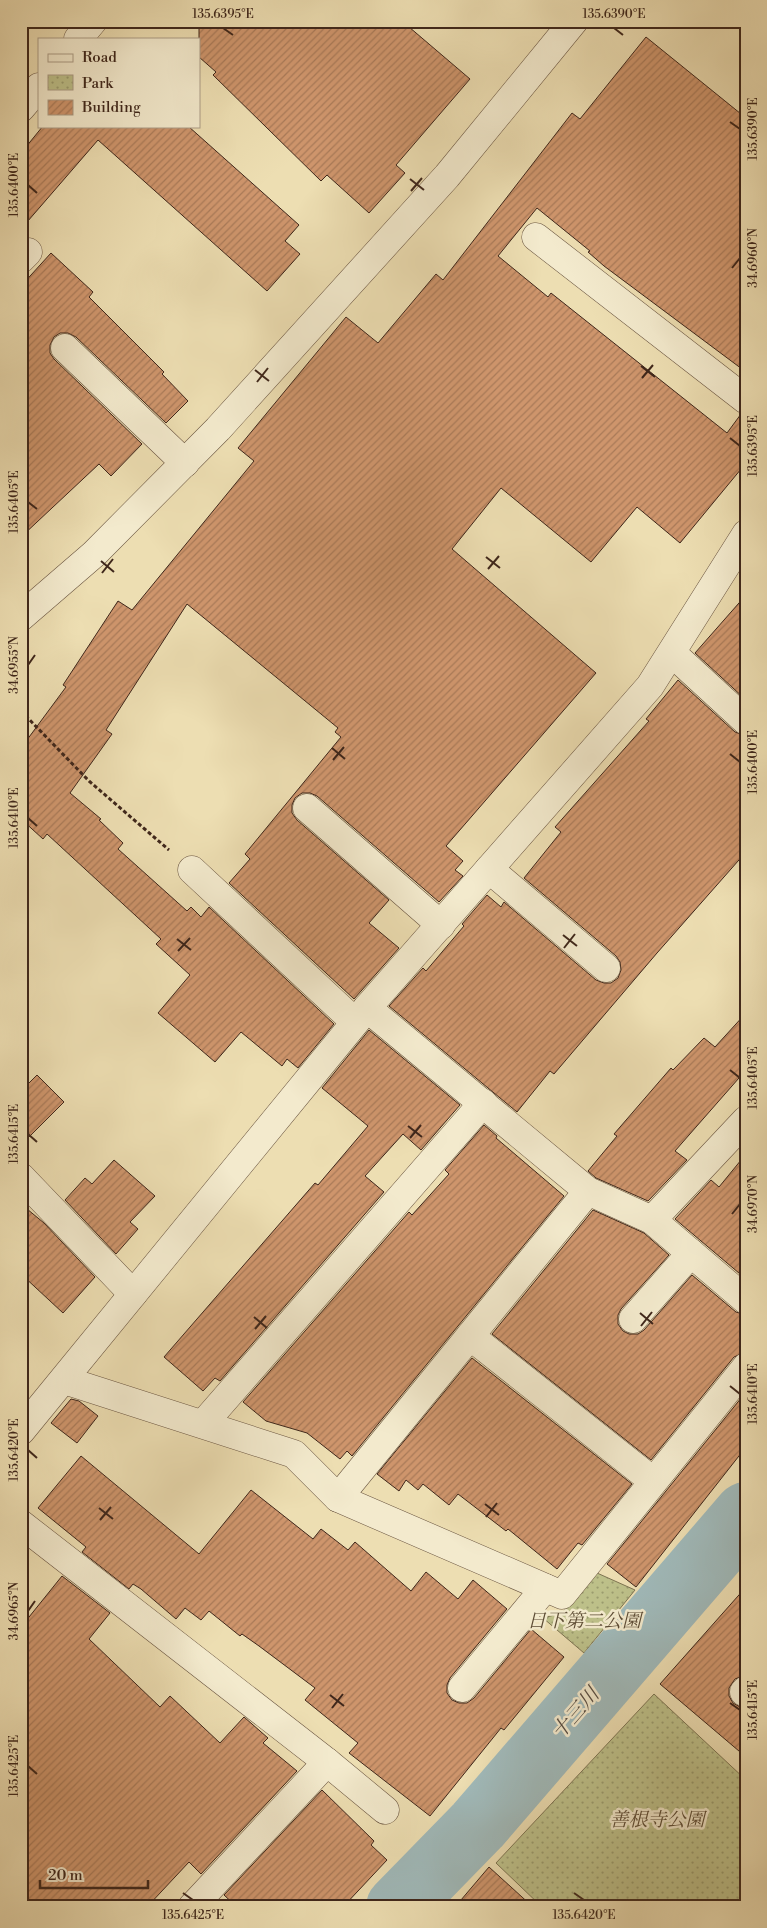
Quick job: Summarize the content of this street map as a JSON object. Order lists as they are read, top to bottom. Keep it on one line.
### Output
{"water":["十三川"],"parks":["日下第二公園","善根寺公園"],"legend":["Road","Park","Building"],"scale_bar":"20 m","coordinates":["135.6395°E","135.6390°E","135.6400°E","34.6960°N","135.6405°E","34.6955°N","135.6410°E","135.6415°E","34.6970°N","135.6420°E","34.6965°N","135.6425°E"]}
